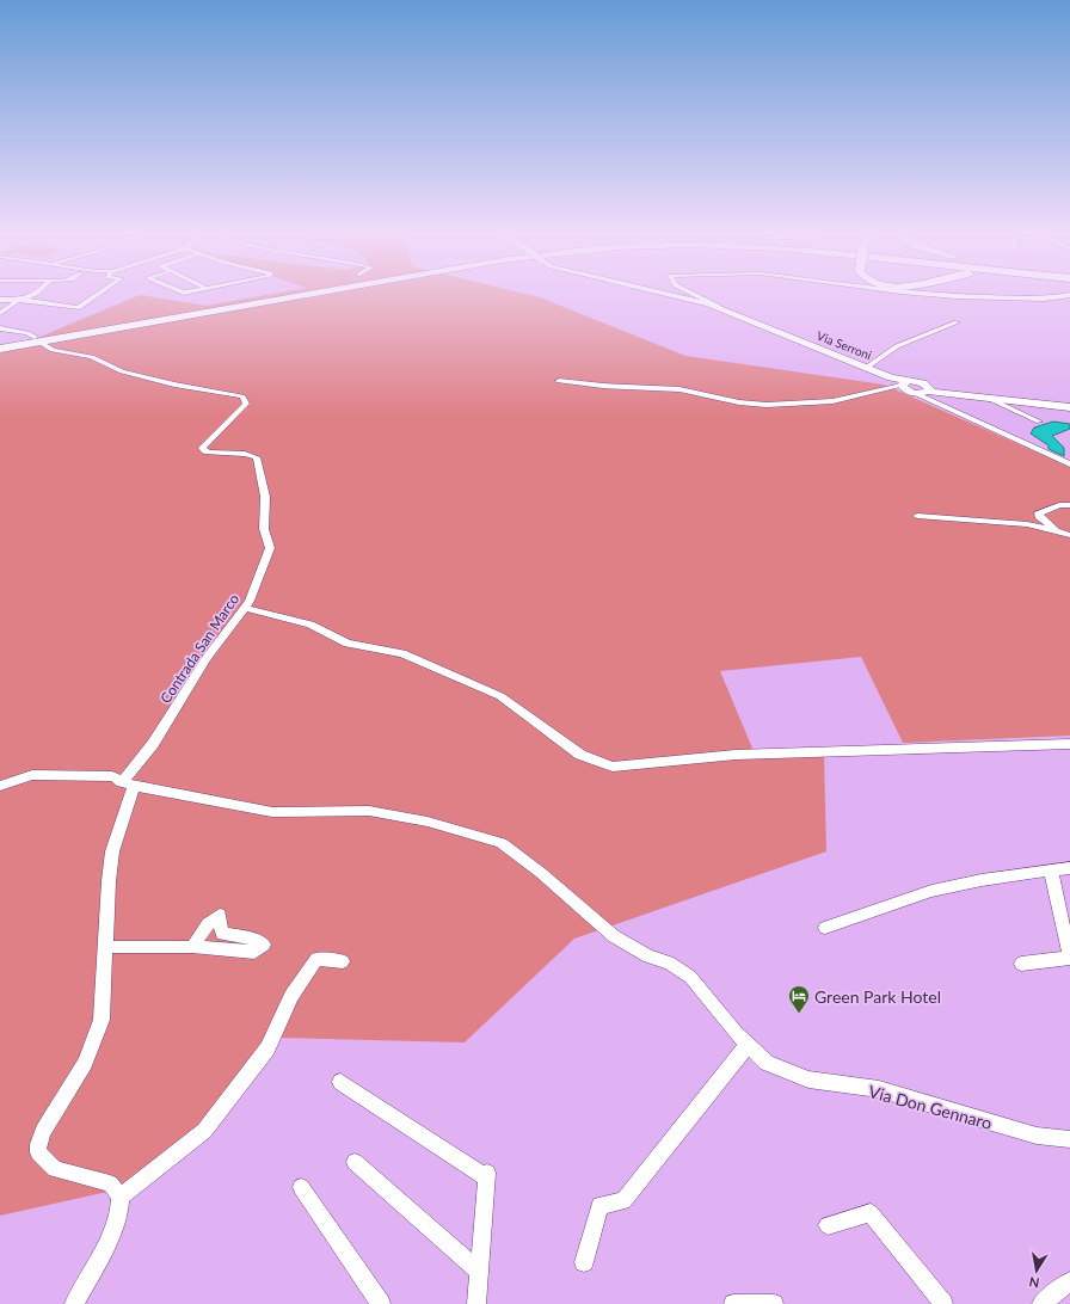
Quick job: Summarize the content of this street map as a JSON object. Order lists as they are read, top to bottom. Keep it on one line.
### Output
{"streets":{"main road":["Via Serroni"],"street":["Contrada San Marco","Via Don Gennaro"]},"crossings":[["Contrada San Marco","Via Don Gennaro"]],"places":{"hotel":["Green Park Hotel"]},"north":"bottom"}
